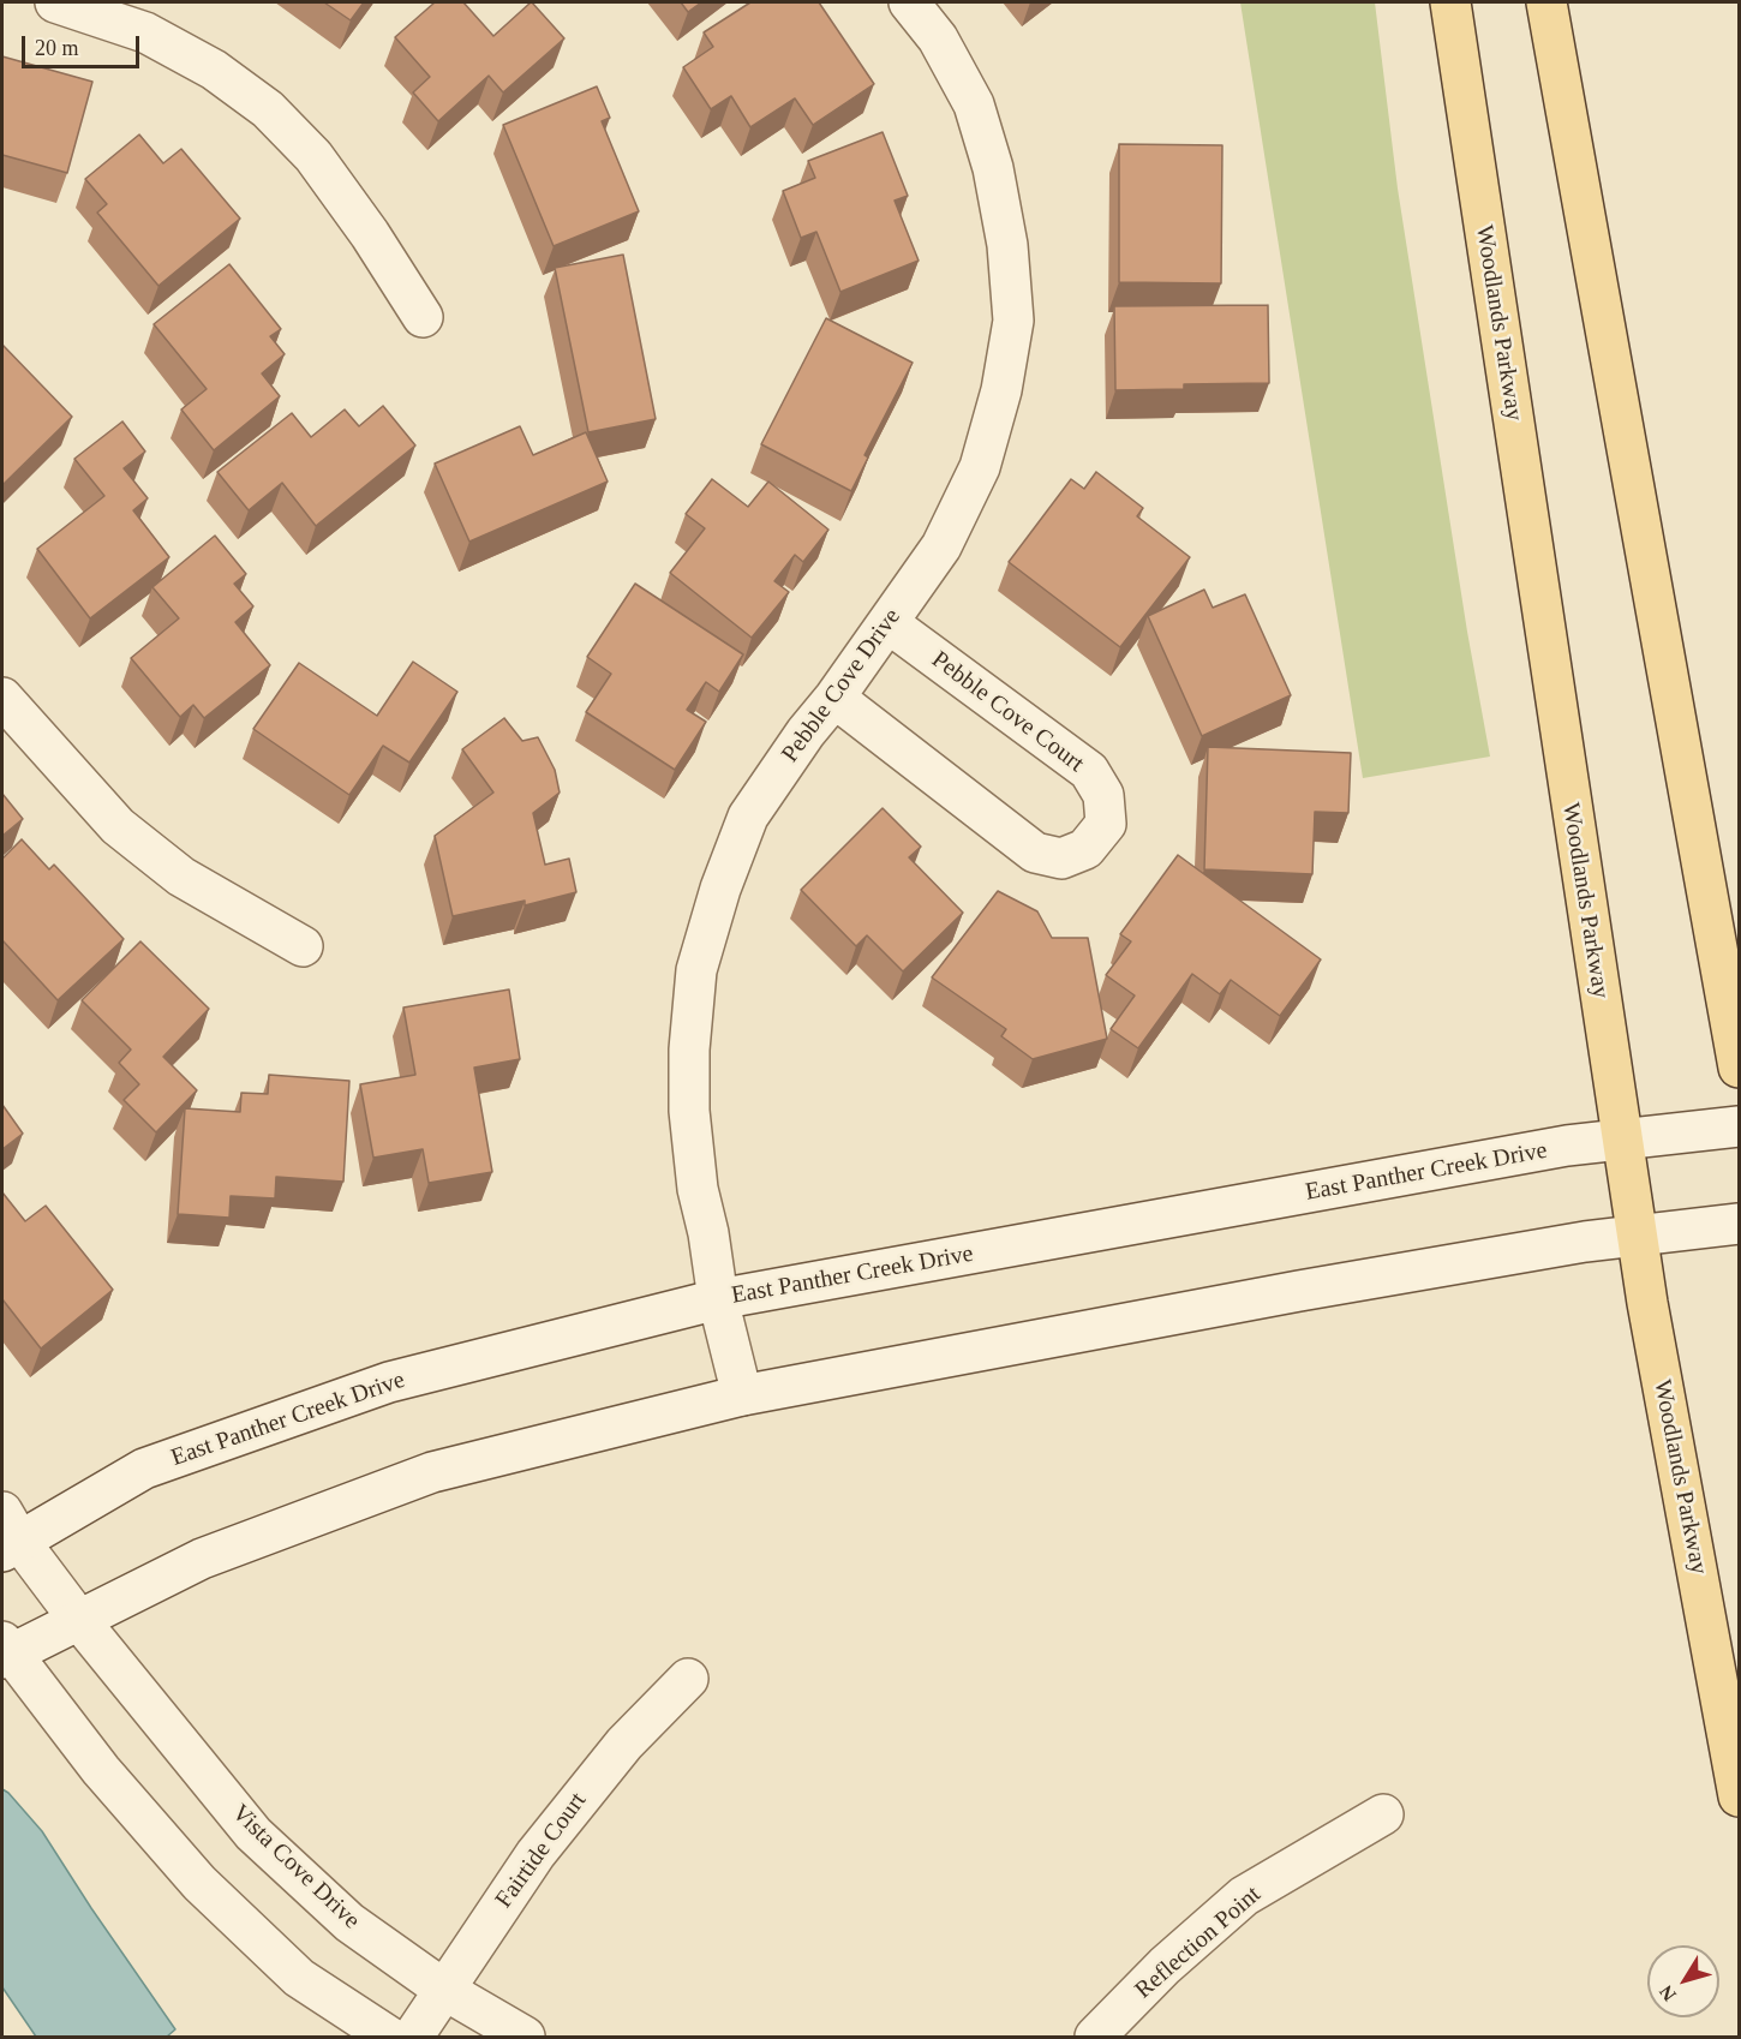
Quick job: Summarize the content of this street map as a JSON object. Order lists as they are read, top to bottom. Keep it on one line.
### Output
{"streets":{"main road":["Woodlands Parkway"],"street":["Pebble Cove Drive","Pebble Cove Court","East Panther Creek Drive","Fairtide Court","Vista Cove Drive","Reflection Point"]},"crossings":[["Woodlands Parkway","East Panther Creek Drive"],["Pebble Cove Drive","Pebble Cove Court"],["Pebble Cove Drive","East Panther Creek Drive"],["East Panther Creek Drive","Vista Cove Drive"],["Fairtide Court","Vista Cove Drive"]],"scale_bar":"20 m","north":"bottom left"}
